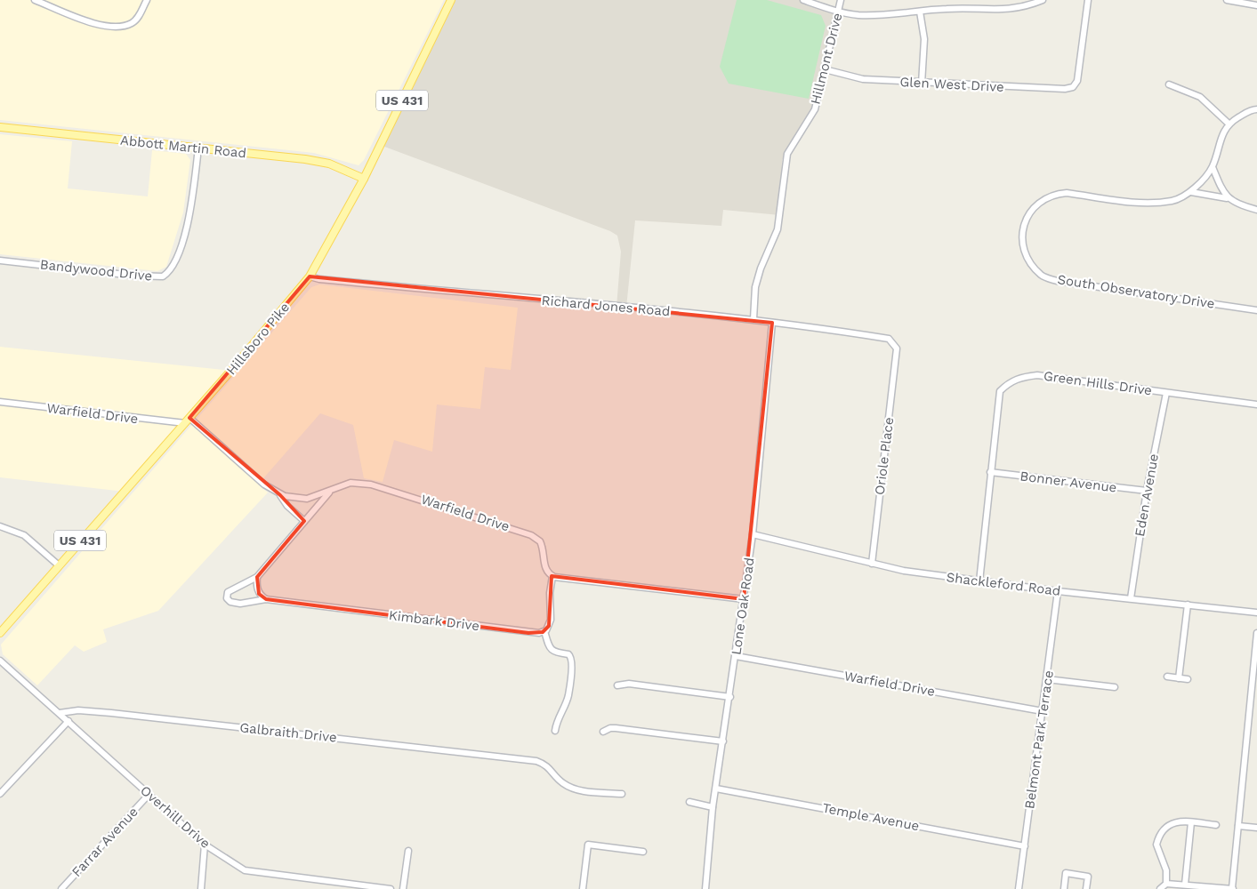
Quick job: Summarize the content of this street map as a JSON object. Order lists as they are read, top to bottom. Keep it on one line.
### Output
{"streets":{"main road":["US 431","Abbott Martin Road","Hillsboro Pike"],"street":["Hillmont Drive","Glen West Drive","Bandywood Drive","South Observatory Drive","Richard Jones Road","Green Hills Drive","Warfield Drive","Oriole Place","Bonner Avenue","Eden Avenue","Shackleford Road","Lone Oak Road","Kimbark Drive","Galbraith Drive","Belmont Park Terrace","Overhill Drive","Temple Avenue","Farrar Avenue"]},"crossings":[["Hillmont Drive","Glen West Drive"],["Hillmont Drive","Richard Jones Road"],["Abbott Martin Road","Bandywood Drive"],["Abbott Martin Road","Hillsboro Pike"],["Richard Jones Road","Hillsboro Pike"],["Richard Jones Road","Oriole Place"],["Richard Jones Road","Lone Oak Road"],["Hillsboro Pike","Warfield Drive"],["Green Hills Drive","Bonner Avenue"],["Green Hills Drive","Eden Avenue"],["Green Hills Drive","Shackleford Road"],["Warfield Drive","Lone Oak Road"],["Warfield Drive","Kimbark Drive"],["Warfield Drive","Belmont Park Terrace"],["Oriole Place","Shackleford Road"],["Bonner Avenue","Eden Avenue"],["Eden Avenue","Shackleford Road"],["Shackleford Road","Lone Oak Road"],["Shackleford Road","Belmont Park Terrace"],["Lone Oak Road","Temple Avenue"],["Galbraith Drive","Overhill Drive"],["Belmont Park Terrace","Temple Avenue"],["Overhill Drive","Farrar Avenue"]]}
